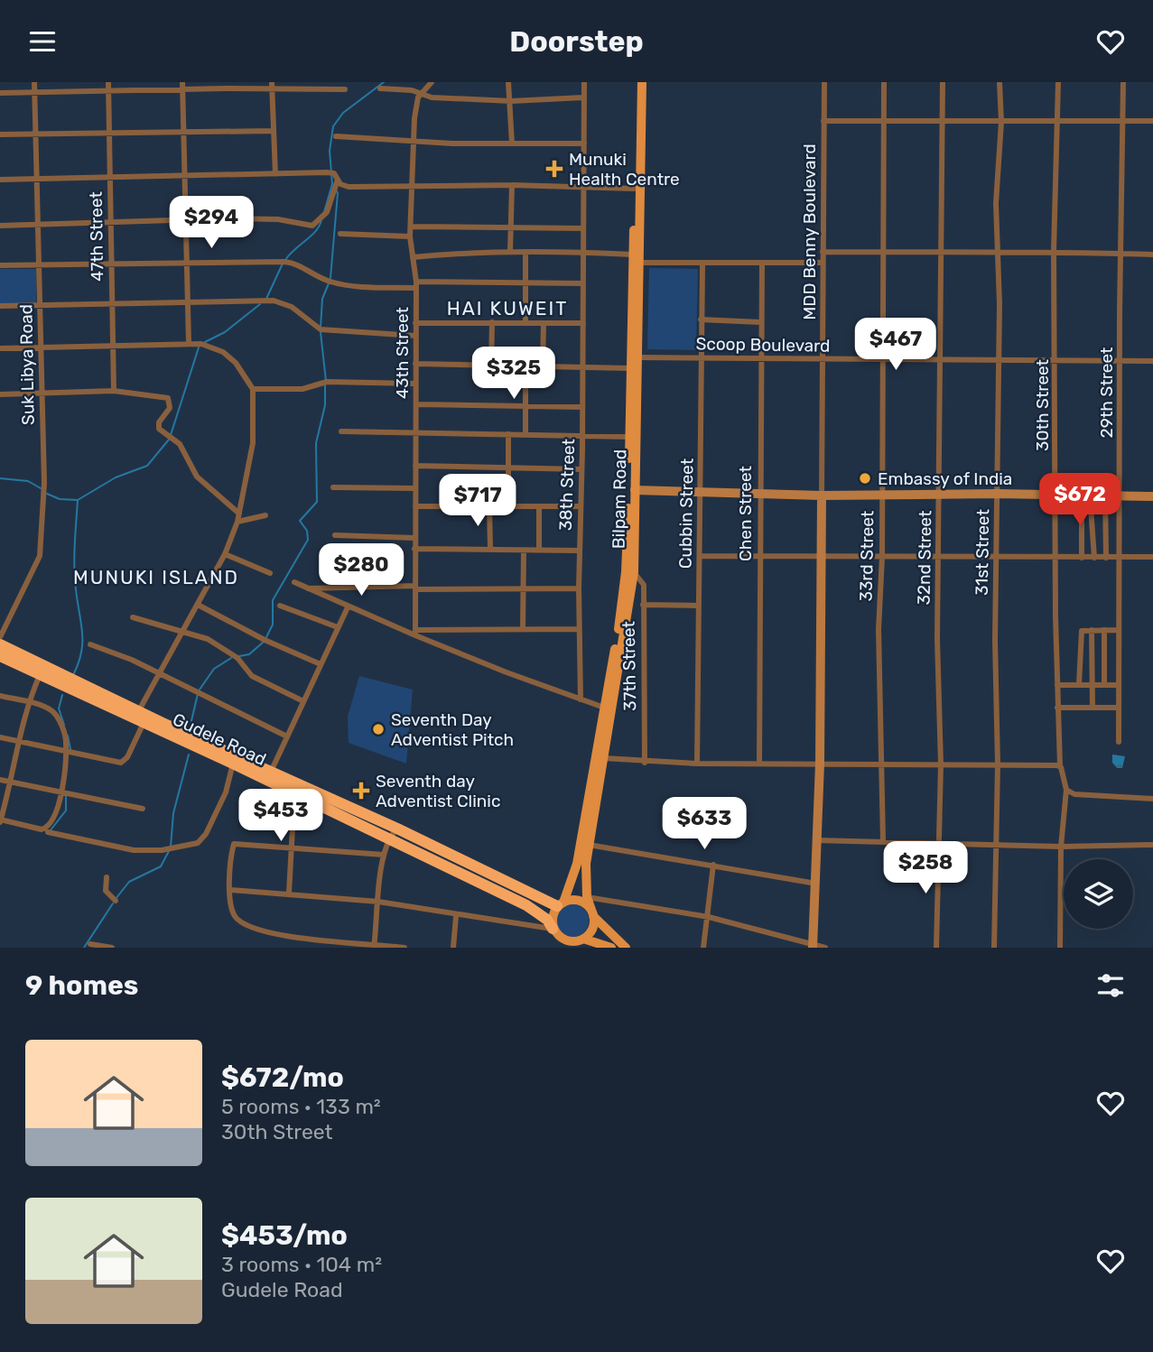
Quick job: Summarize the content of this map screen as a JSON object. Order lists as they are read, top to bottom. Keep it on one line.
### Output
{"streets":{"highway":["Gudele Road"],"main road":["Bilpam Road"],"street":["MDD Benny Boulevard","47th Street","Scoop Boulevard","43th Street","Suk Libya Road","29th Street","30th Street","38th Street","Cubbin Street","Chen Street","31st Street","33rd Street","32nd Street","37th Street"]},"crossings":[["MDD Benny Boulevard","Scoop Boulevard"],["Scoop Boulevard","29th Street"],["Scoop Boulevard","30th Street"],["Scoop Boulevard","Bilpam Road"],["Scoop Boulevard","Cubbin Street"],["Scoop Boulevard","Chen Street"],["Scoop Boulevard","31st Street"],["Scoop Boulevard","33rd Street"],["Scoop Boulevard","32nd Street"],["Bilpam Road","37th Street"],["Bilpam Road","Gudele Road"]],"districts":["HAI KUWEIT","MUNUKI ISLAND"],"places":{"health":["Munuki Health Centre","Seventh day Adventist Clinic"],"other":["Embassy of India","Seventh Day Adventist Pitch"]},"page":{"header":"Doorstep","price":["$294","$467","$325","$672","$717","$280","$453","$633","$258"],"heading":"9 homes","list":[{"name":"$672/mo","note":"5 rooms · 133 m² · 30th Street"},{"name":"$453/mo","note":"3 rooms · 104 m² · Gudele Road"}]}}
